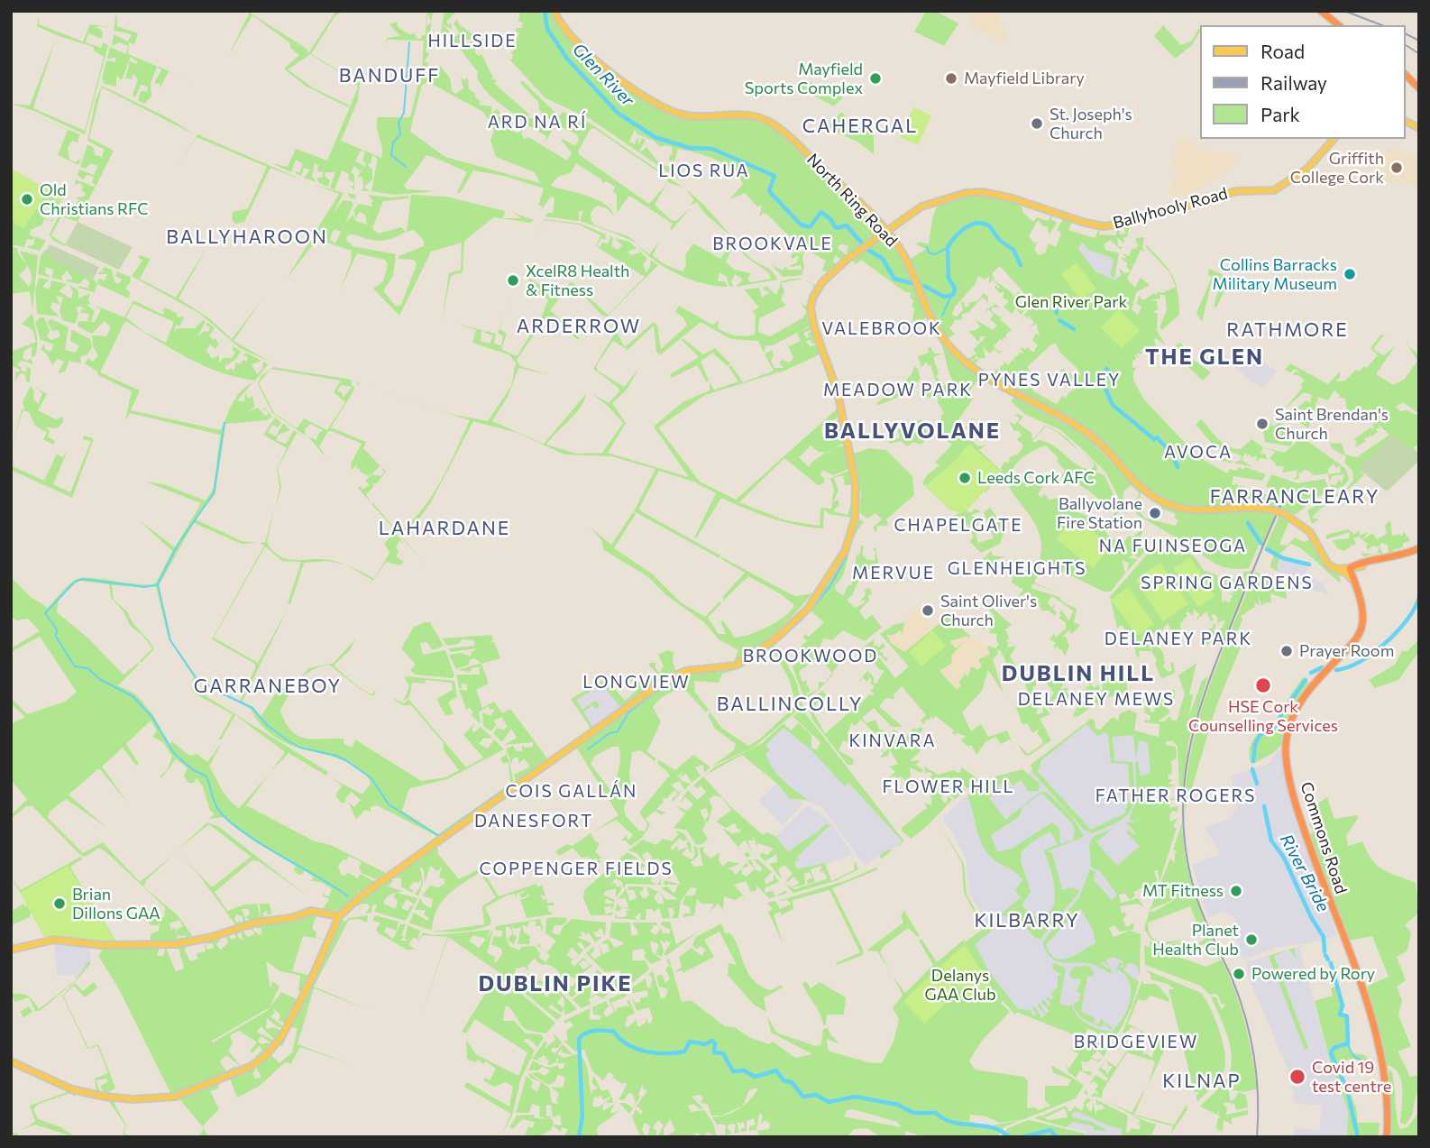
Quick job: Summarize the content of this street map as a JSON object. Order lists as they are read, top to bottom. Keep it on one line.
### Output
{"streets":{"highway":["Commons Road"],"main road":["North Ring Road","Ballyhooly Road"]},"crossings":[["North Ring Road","Ballyhooly Road"],["North Ring Road","Commons Road"]],"districts":["HILLSIDE","BANDUFF","ARD NA RÍ","CAHERGAL","LIOS RUA","BALLYHAROON","BROOKVALE","ARDERROW","VALEBROOK","RATHMORE","THE GLEN","PYNES VALLEY","MEADOW PARK","BALLYVOLANE","AVOCA","FARRANCLEARY","CHAPELGATE","LAHARDANE","NA FUINSEOGA","GLENHEIGHTS","MERVUE","SPRING GARDENS","DELANEY PARK","BROOKWOOD","DUBLIN HILL","LONGVIEW","GARRANEBOY","DELANEY MEWS","BALLINCOLLY","KINVARA","FLOWER HILL","COIS GALLÁN","FATHER ROGERS","DANESFORT","COPPENGER FIELDS","KILBARRY","DUBLIN PIKE","BRIDGEVIEW","KILNAP"],"water":["Glen River","River Bride"],"parks":["Glen River Park","Delanys GAA Club"],"places":["Mayfield Sports Complex","Mayfield Library","St. Joseph's Church","Griffith College Cork","Old Christians RFC","Collins Barracks Military Museum","XcelR8 Health & Fitness","Saint Brendan's Church","Leeds Cork AFC","Ballyvolane Fire Station","Saint Oliver's Church","Prayer Room","HSE Cork Counselling Services","MT Fitness","Brian Dillons GAA","Planet Health Club","Powered by Rory","Covid 19 test centre"],"legend":["Road","Railway","Park"]}
